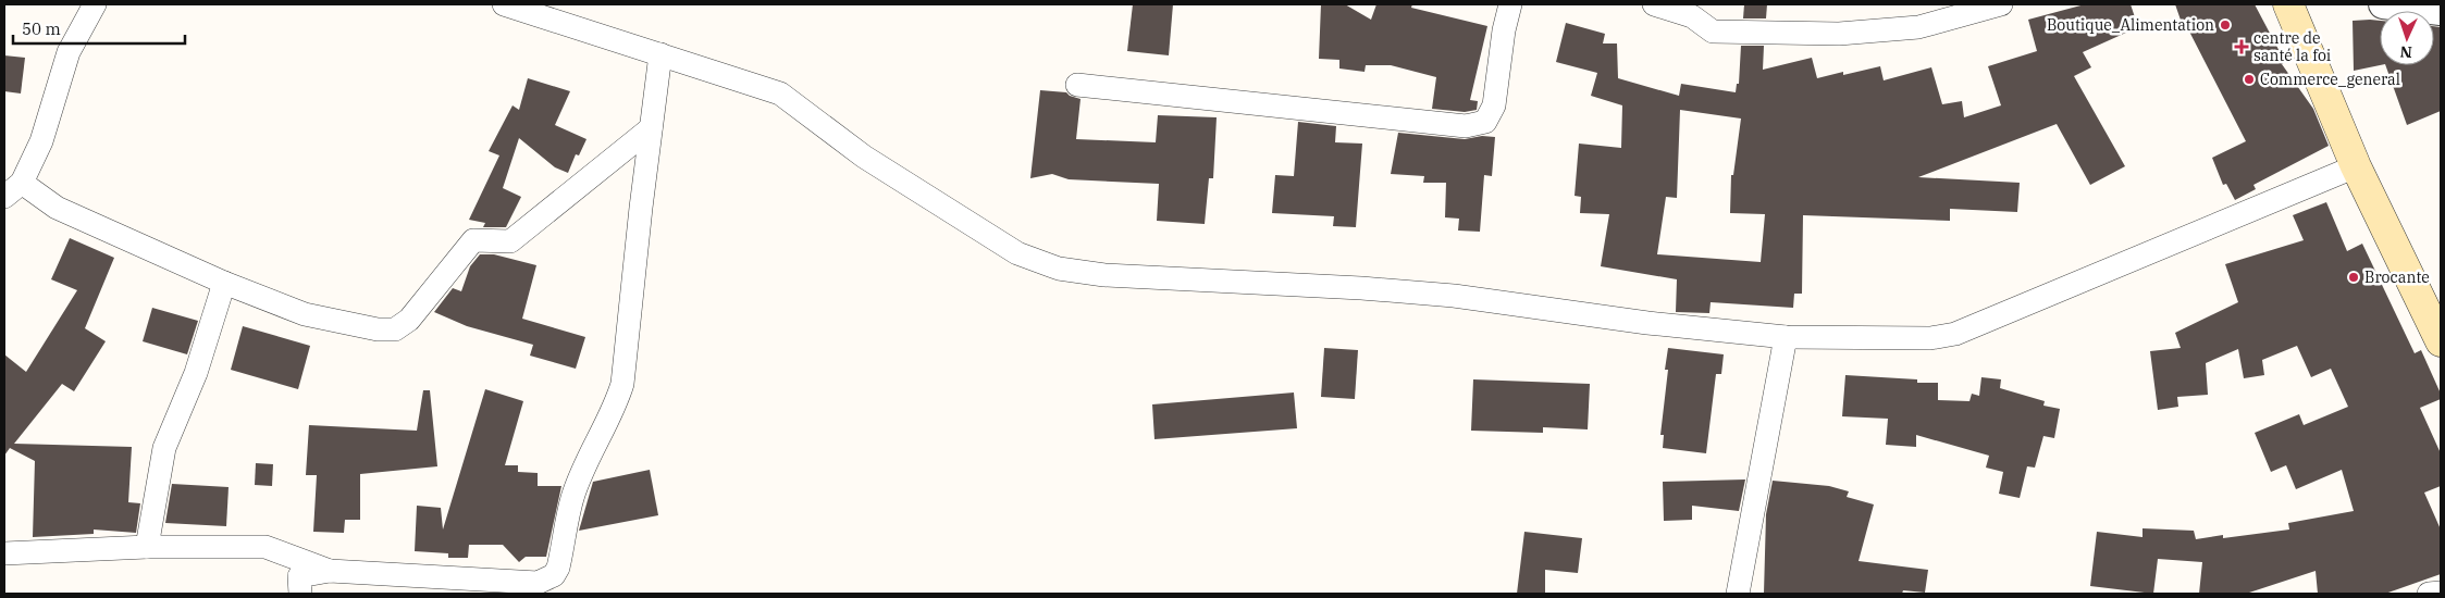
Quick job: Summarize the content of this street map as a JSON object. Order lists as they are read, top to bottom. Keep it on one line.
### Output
{"places":{"other":["Boutique_Alimentation","Commerce_general","Brocante"],"health":["centre de santé la foi"]},"scale_bar":"50 m","north":"bottom"}
